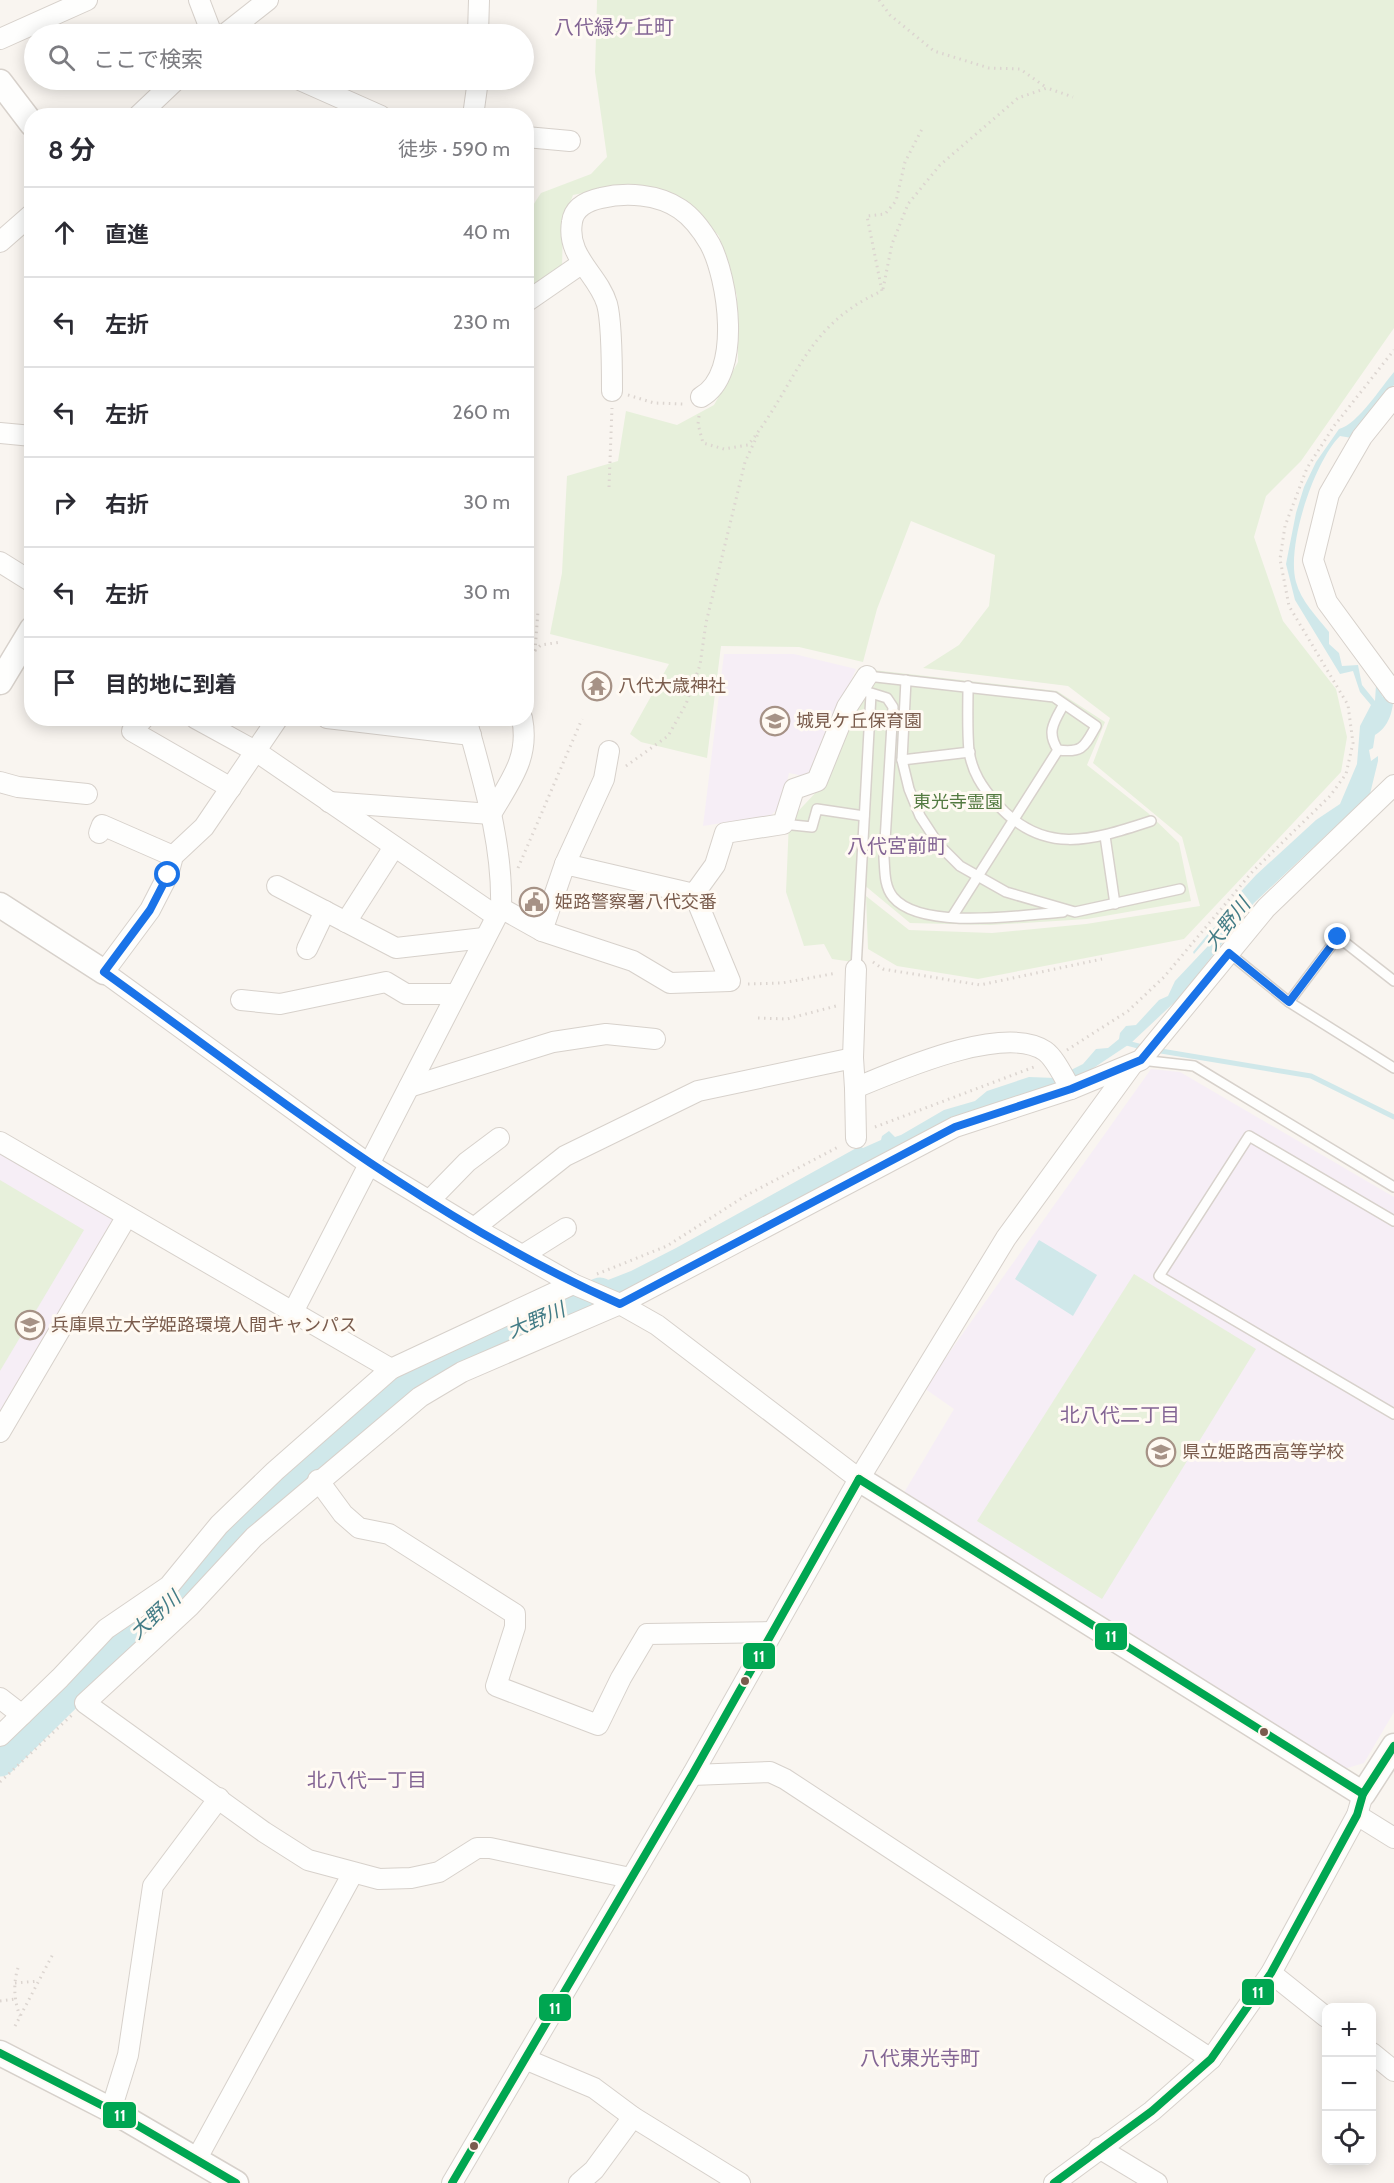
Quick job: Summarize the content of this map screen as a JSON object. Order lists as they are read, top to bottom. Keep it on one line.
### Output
{"districts":["八代緑ケ丘町","八代宮前町","北八代二丁目","北八代一丁目","八代東光寺町"],"water":["大野川"],"parks":["東光寺霊園"],"places":{"temple":["八代大歳神社"],"school or university":["城見ケ丘保育園","兵庫県立大学姫路環境人間キャンパス","県立姫路西高等学校"],"public building":["姫路警察署八代交番"]},"lines":["transit line 11"],"page":{"search":"ここで検索","heading":["8 分","徒歩 · 590 m"],"list":[["直進","40 m"],["左折","230 m"],["左折","260 m"],["右折","30 m"],["左折","30 m"],"目的地に到着"],"map_buttons":["+","−"]}}
